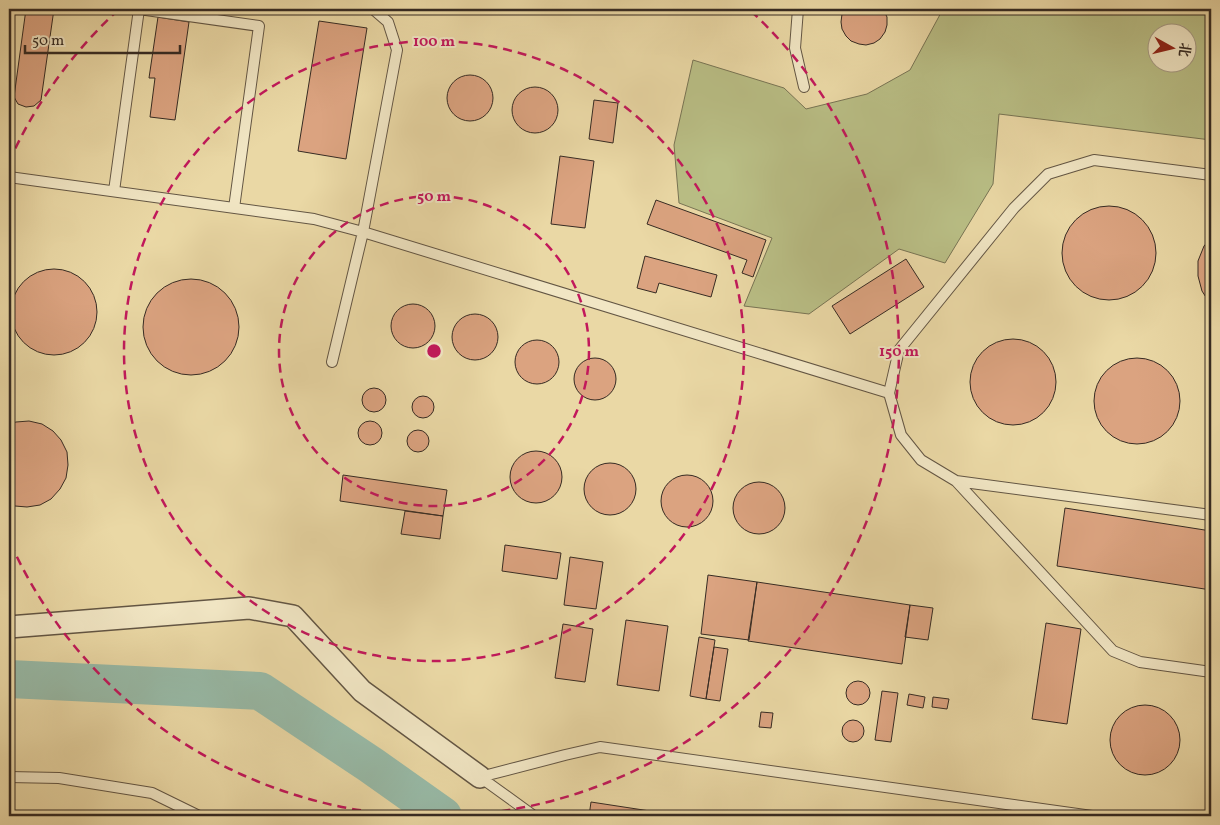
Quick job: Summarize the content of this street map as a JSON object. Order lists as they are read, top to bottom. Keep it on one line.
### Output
{"scale_bar":"50 m","north":"right","rings":["100 m","50 m","150 m"]}
